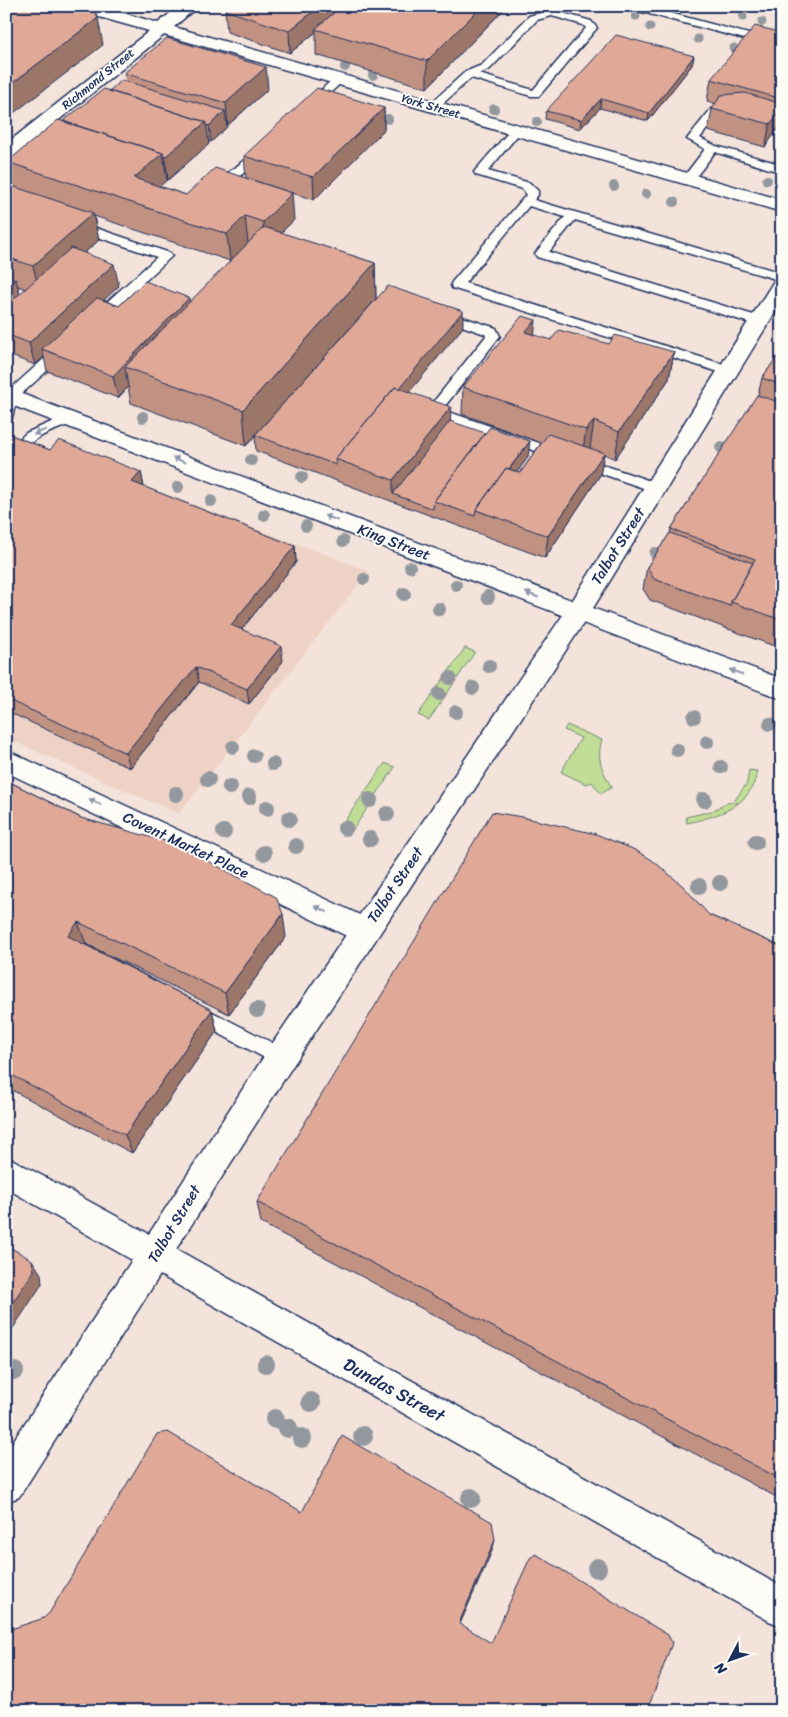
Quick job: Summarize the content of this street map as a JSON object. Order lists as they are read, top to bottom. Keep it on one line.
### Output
{"streets":{"street":["Richmond Street","York Street","King Street","Talbot Street","Covent Market Place","Dundas Street"]},"crossings":[["Richmond Street","York Street"],["King Street","Talbot Street"],["Talbot Street","Covent Market Place"],["Talbot Street","Dundas Street"]],"one_way":["King Street","Covent Market Place"],"north":"bottom left"}
